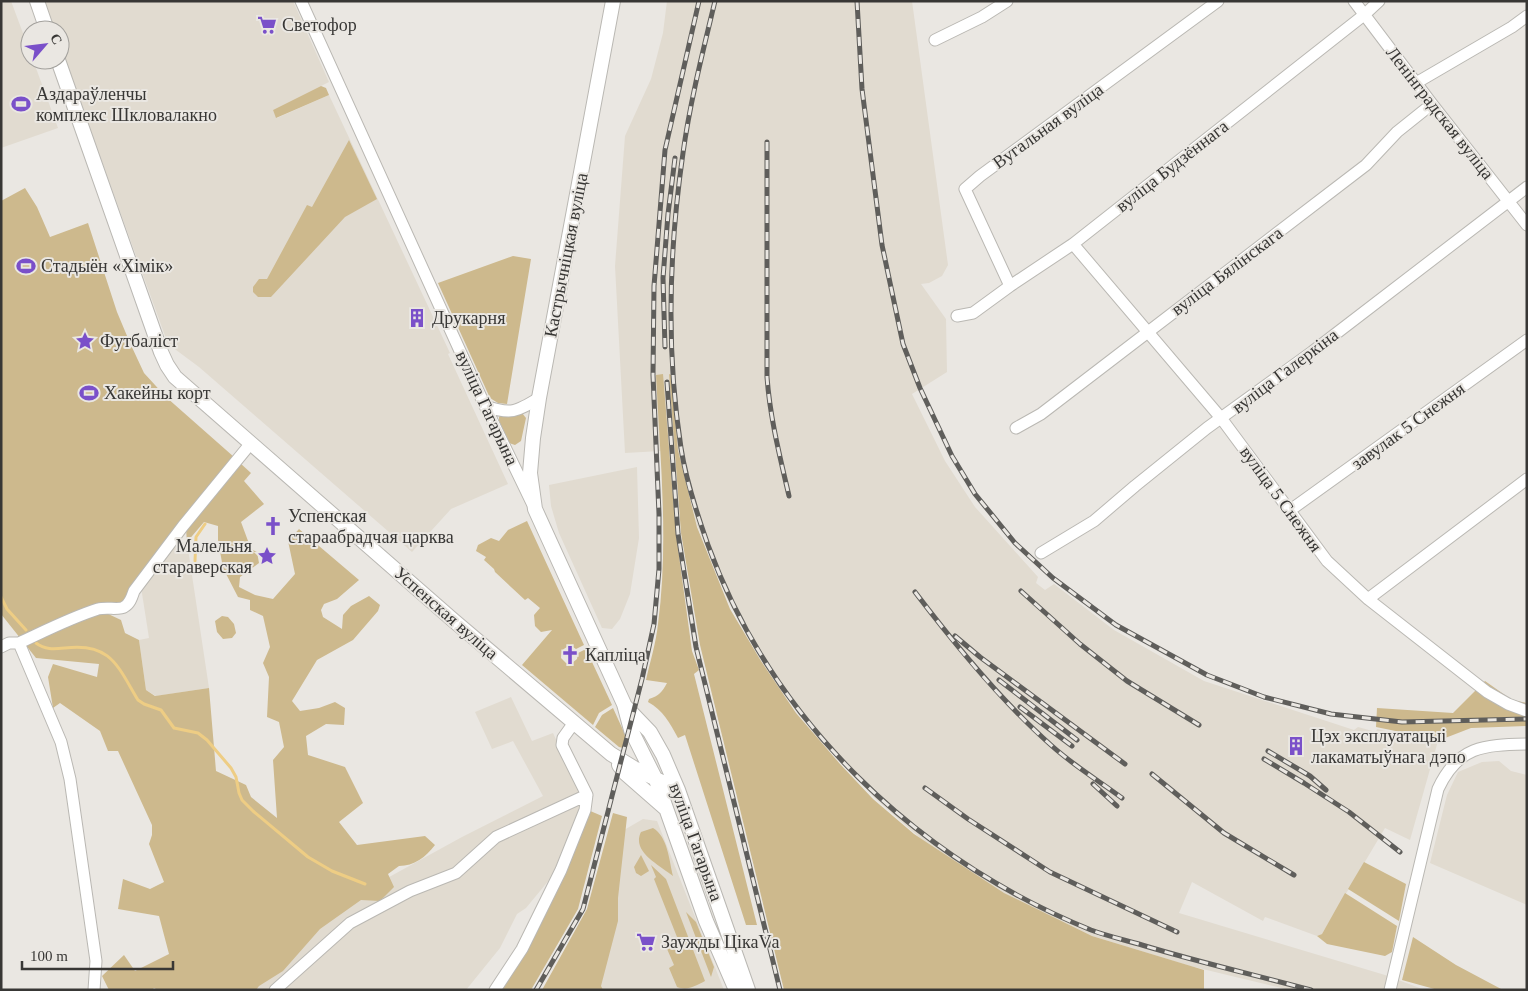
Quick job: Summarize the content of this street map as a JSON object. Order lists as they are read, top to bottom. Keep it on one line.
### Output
{"streets":{"main road":["Кастрычніцкая вуліца","вуліца Гагарына","Успенская вуліца"],"street":["Ленінградская вуліца","Вугальная вуліца","вуліца Будзённага","вуліца Бялінскага","вуліца Галеркіна","завулак 5 Снежня","вуліца 5 Снежня"]},"crossings":[["Ленінградская вуліца","вуліца Будзённага"],["Ленінградская вуліца","вуліца Бялінскага"],["Ленінградская вуліца","вуліца Галеркіна"],["Вугальная вуліца","вуліца Будзённага"],["вуліца Будзённага","вуліца 5 Снежня"],["Кастрычніцкая вуліца","вуліца Гагарына"],["вуліца Бялінскага","вуліца 5 Снежня"],["вуліца Галеркіна","вуліца 5 Снежня"],["вуліца Гагарына","Успенская вуліца"],["завулак 5 Снежня","вуліца 5 Снежня"]],"places":{"supermarket":["Светофор","Заужды ЦікаVа"],"sports":["Аздараўленчы комплекс Шкловалакно","Стадыён «Хімік»","Хакейны корт"],"building":["Друкарня","Цэх эксплуатацыі лакаматыўнага дэпо"],"place":["Футбаліст","Малельня стараверская"],"church":["Успенская стараабрадчая царква","Капліца"]},"scale_bar":"100 m","north":"top right"}
